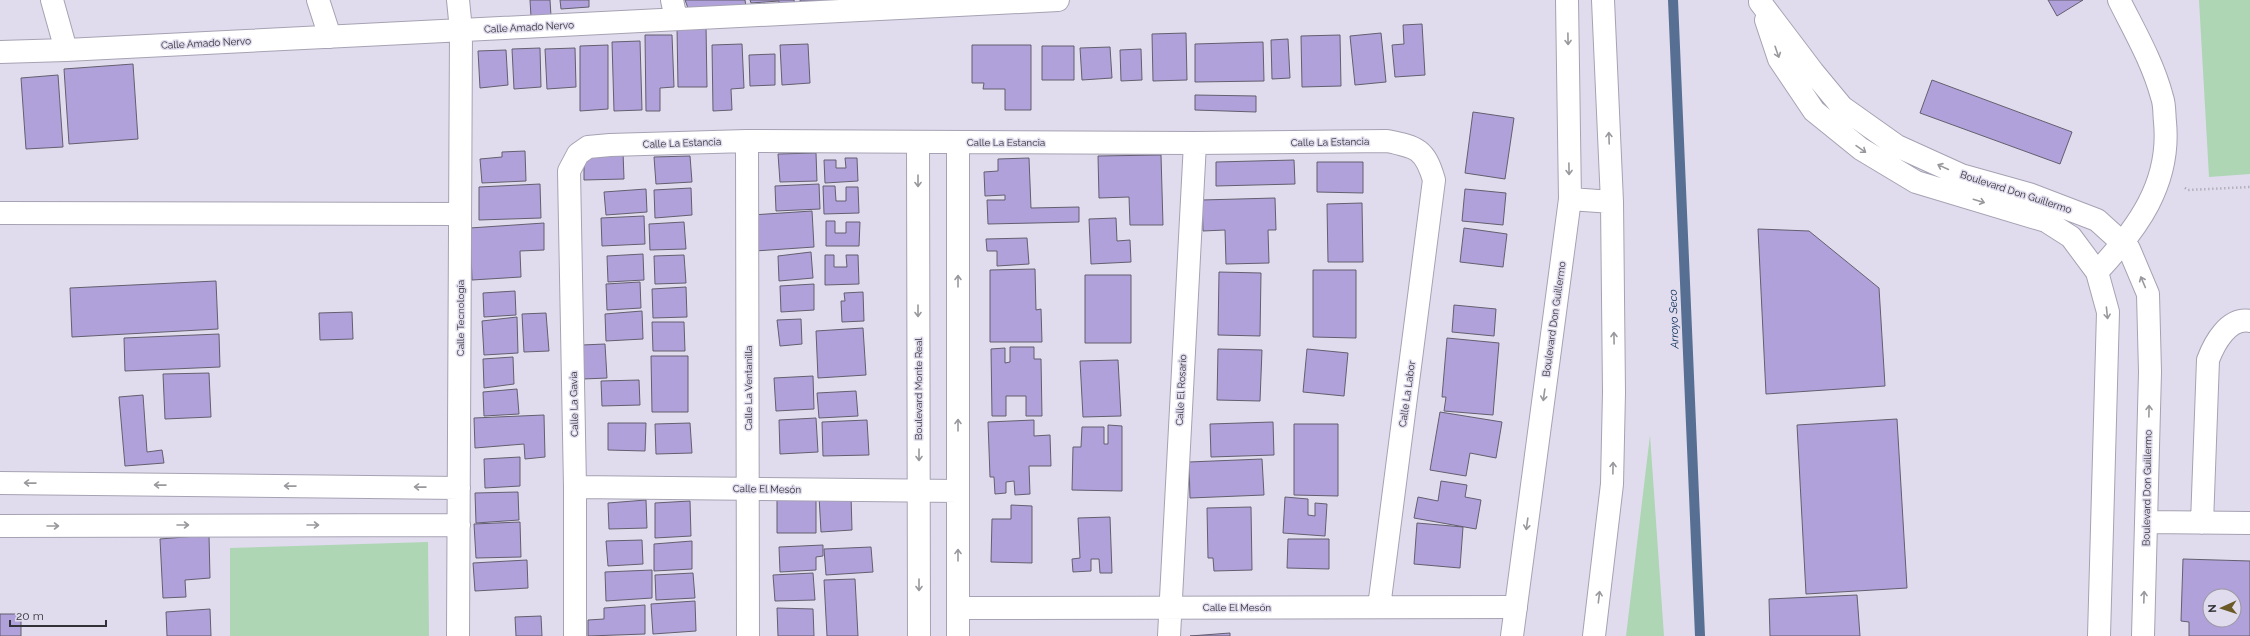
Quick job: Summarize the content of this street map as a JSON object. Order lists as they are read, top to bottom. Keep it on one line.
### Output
{"streets":{"street":["Calle Amado Nervo","Calle La Estancia","Boulevard Don Guillermo","Calle Tecnología","Calle La Ventanilla","Boulevard Monte Real","Calle El Rosario","Calle La Labor","Calle La Gavia","Calle El Mesón"]},"crossings":[["Calle Amado Nervo","Calle Tecnología"],["Calle La Estancia","Calle La Ventanilla"],["Calle La Estancia","Boulevard Monte Real"],["Calle La Estancia","Calle El Rosario"],["Calle La Estancia","Calle La Labor"],["Calle La Estancia","Calle La Gavia"],["Boulevard Don Guillermo","Calle El Mesón"],["Calle La Ventanilla","Calle El Mesón"],["Boulevard Monte Real","Calle El Mesón"],["Calle El Rosario","Calle El Mesón"],["Calle La Labor","Calle El Mesón"],["Calle La Gavia","Calle El Mesón"]],"water":["Arroyo Seco"],"scale_bar":"20 m","north":"left"}
